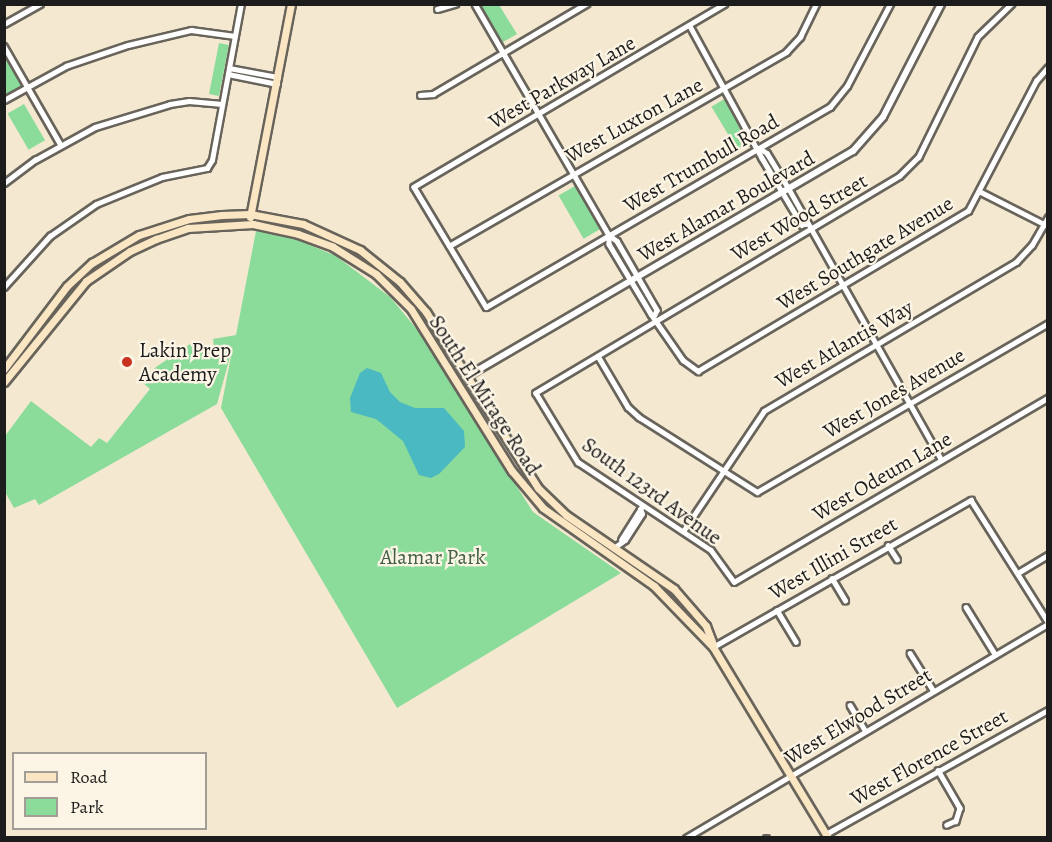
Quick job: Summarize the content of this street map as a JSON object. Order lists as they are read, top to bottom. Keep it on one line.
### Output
{"streets":{"main road":["South El Mirage Road"],"street":["West Parkway Lane","West Luxton Lane","West Trumbull Road","West Alamar Boulevard","West Wood Street","West Southgate Avenue","West Atlantis Way","West Jones Avenue","West Odeum Lane","South 123rd Avenue","West Illini Street","West Elwood Street","West Florence Street"]},"crossings":[["West Parkway Lane","West Luxton Lane"],["West Parkway Lane","West Trumbull Road"],["West Luxton Lane","West Trumbull Road"],["West Alamar Boulevard","South El Mirage Road"],["West Wood Street","West Southgate Avenue"],["West Wood Street","South 123rd Avenue"],["West Atlantis Way","West Jones Avenue"],["West Atlantis Way","South 123rd Avenue"],["South El Mirage Road","West Illini Street"],["South El Mirage Road","West Elwood Street"],["South El Mirage Road","West Florence Street"],["West Odeum Lane","South 123rd Avenue"]],"parks":["Alamar Park"],"places":["Lakin Prep Academy"],"legend":["Road","Park"]}
